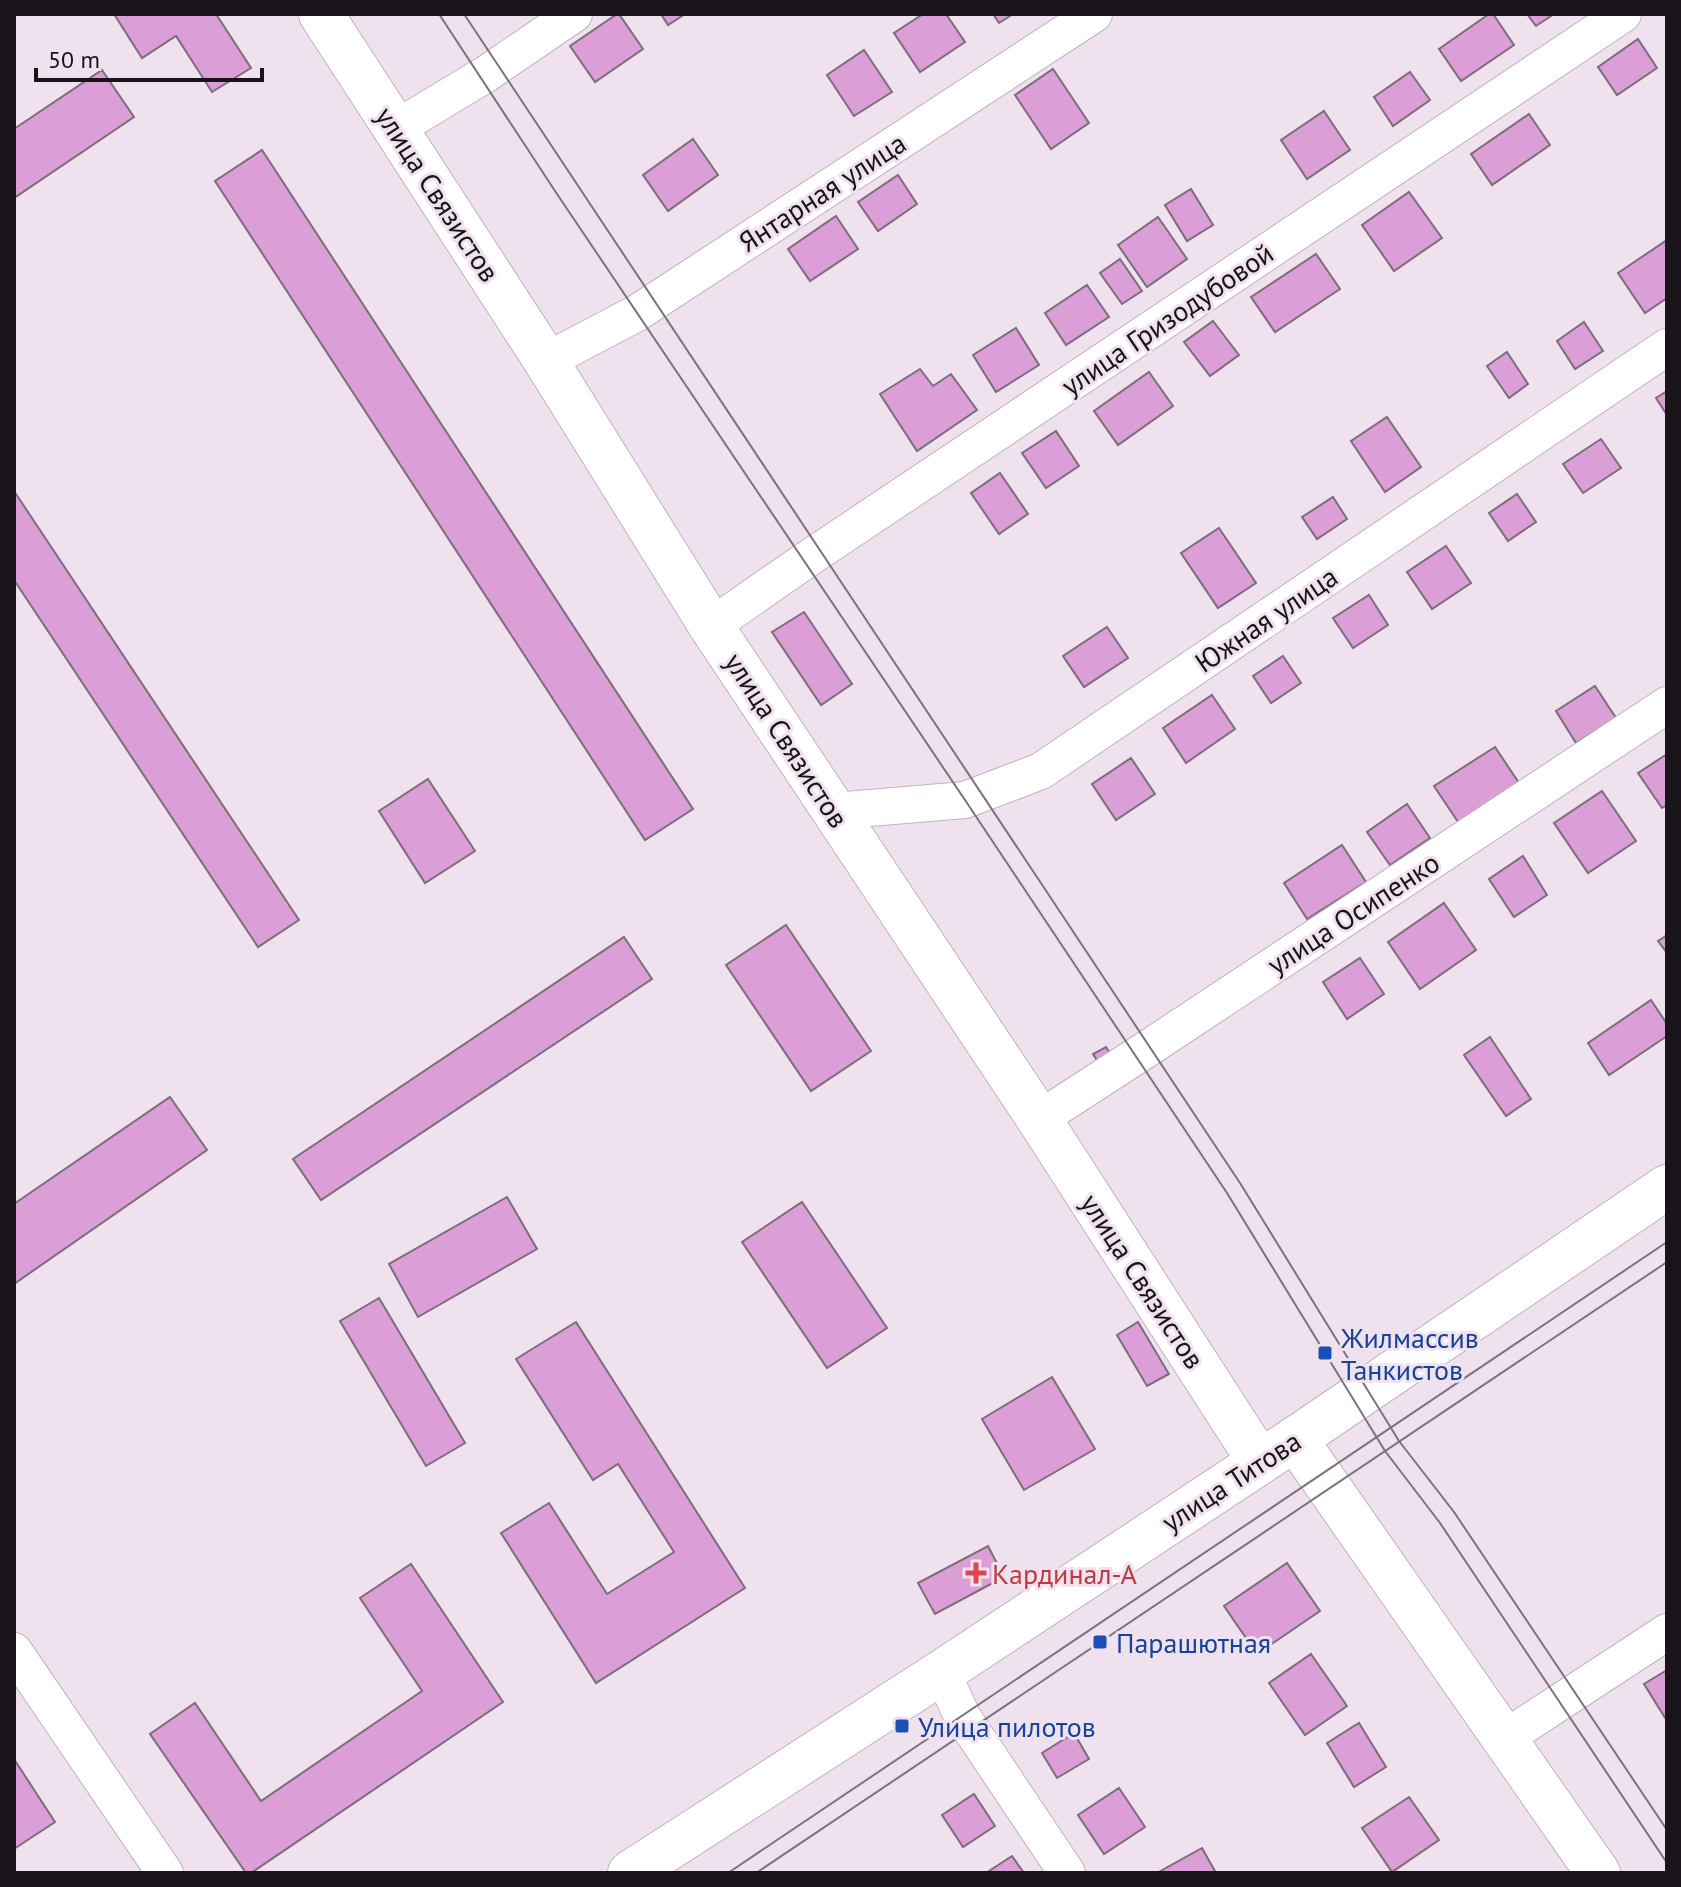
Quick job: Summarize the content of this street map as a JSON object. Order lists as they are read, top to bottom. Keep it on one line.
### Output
{"streets":{"street":["Янтарная улица","улица Связистов","улица Гризодубовой","Южная улица","улица Осипенко","улица Титова"]},"crossings":[["Янтарная улица","улица Связистов"],["улица Связистов","улица Гризодубовой"],["улица Связистов","Южная улица"],["улица Связистов","улица Осипенко"],["улица Связистов","улица Титова"]],"places":{"transit":["Жилмассив Танкистов","Парашютная","Улица пилотов"],"health":["Кардинал-А"]},"scale_bar":"50 m"}
